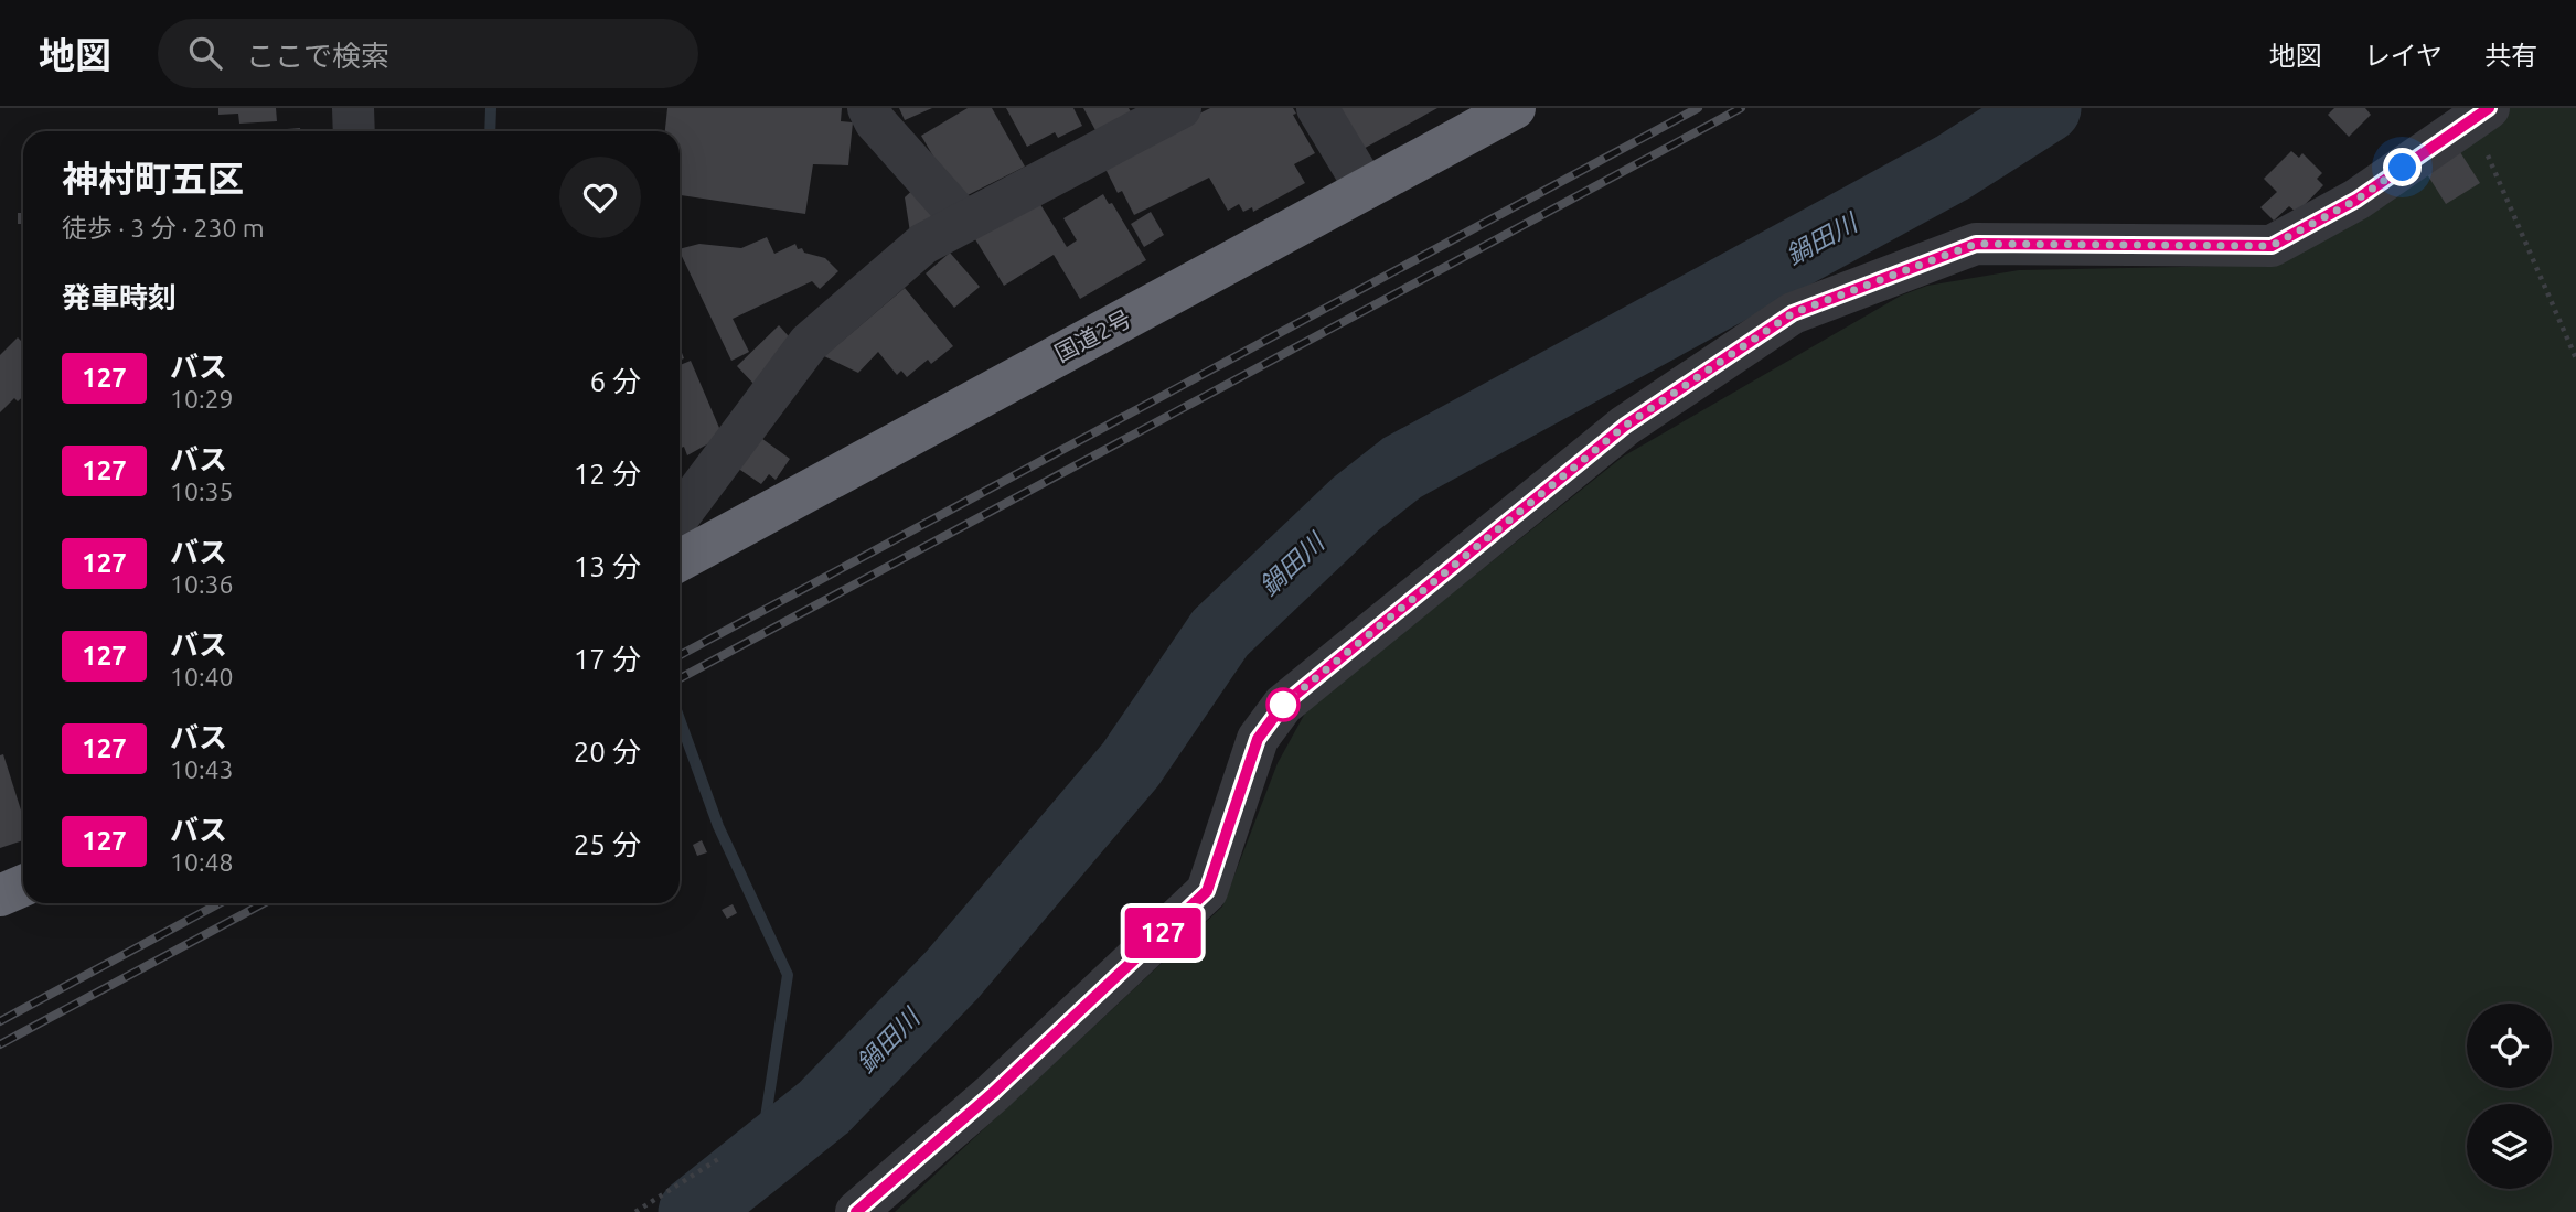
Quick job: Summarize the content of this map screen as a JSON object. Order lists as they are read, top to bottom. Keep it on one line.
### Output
{"streets":{"highway":["国道2号"]},"water":["鍋田川"],"lines":["bus line 127"],"page":{"header":"地図","search":"ここで検索","nav":["地図","レイヤ","共有"],"on_map":"127","heading":[["神村町五区","徒歩 · 3 分 · 230 m"],"発車時刻"],"list":[{"mark":"127","name":"バス","note":"10:29","value":"6 分"},{"mark":"127","name":"バス","note":"10:35","value":"12 分"},{"mark":"127","name":"バス","note":"10:36","value":"13 分"},{"mark":"127","name":"バス","note":"10:40","value":"17 分"},{"mark":"127","name":"バス","note":"10:43","value":"20 分"},{"mark":"127","name":"バス","note":"10:48","value":"25 分"}]}}
